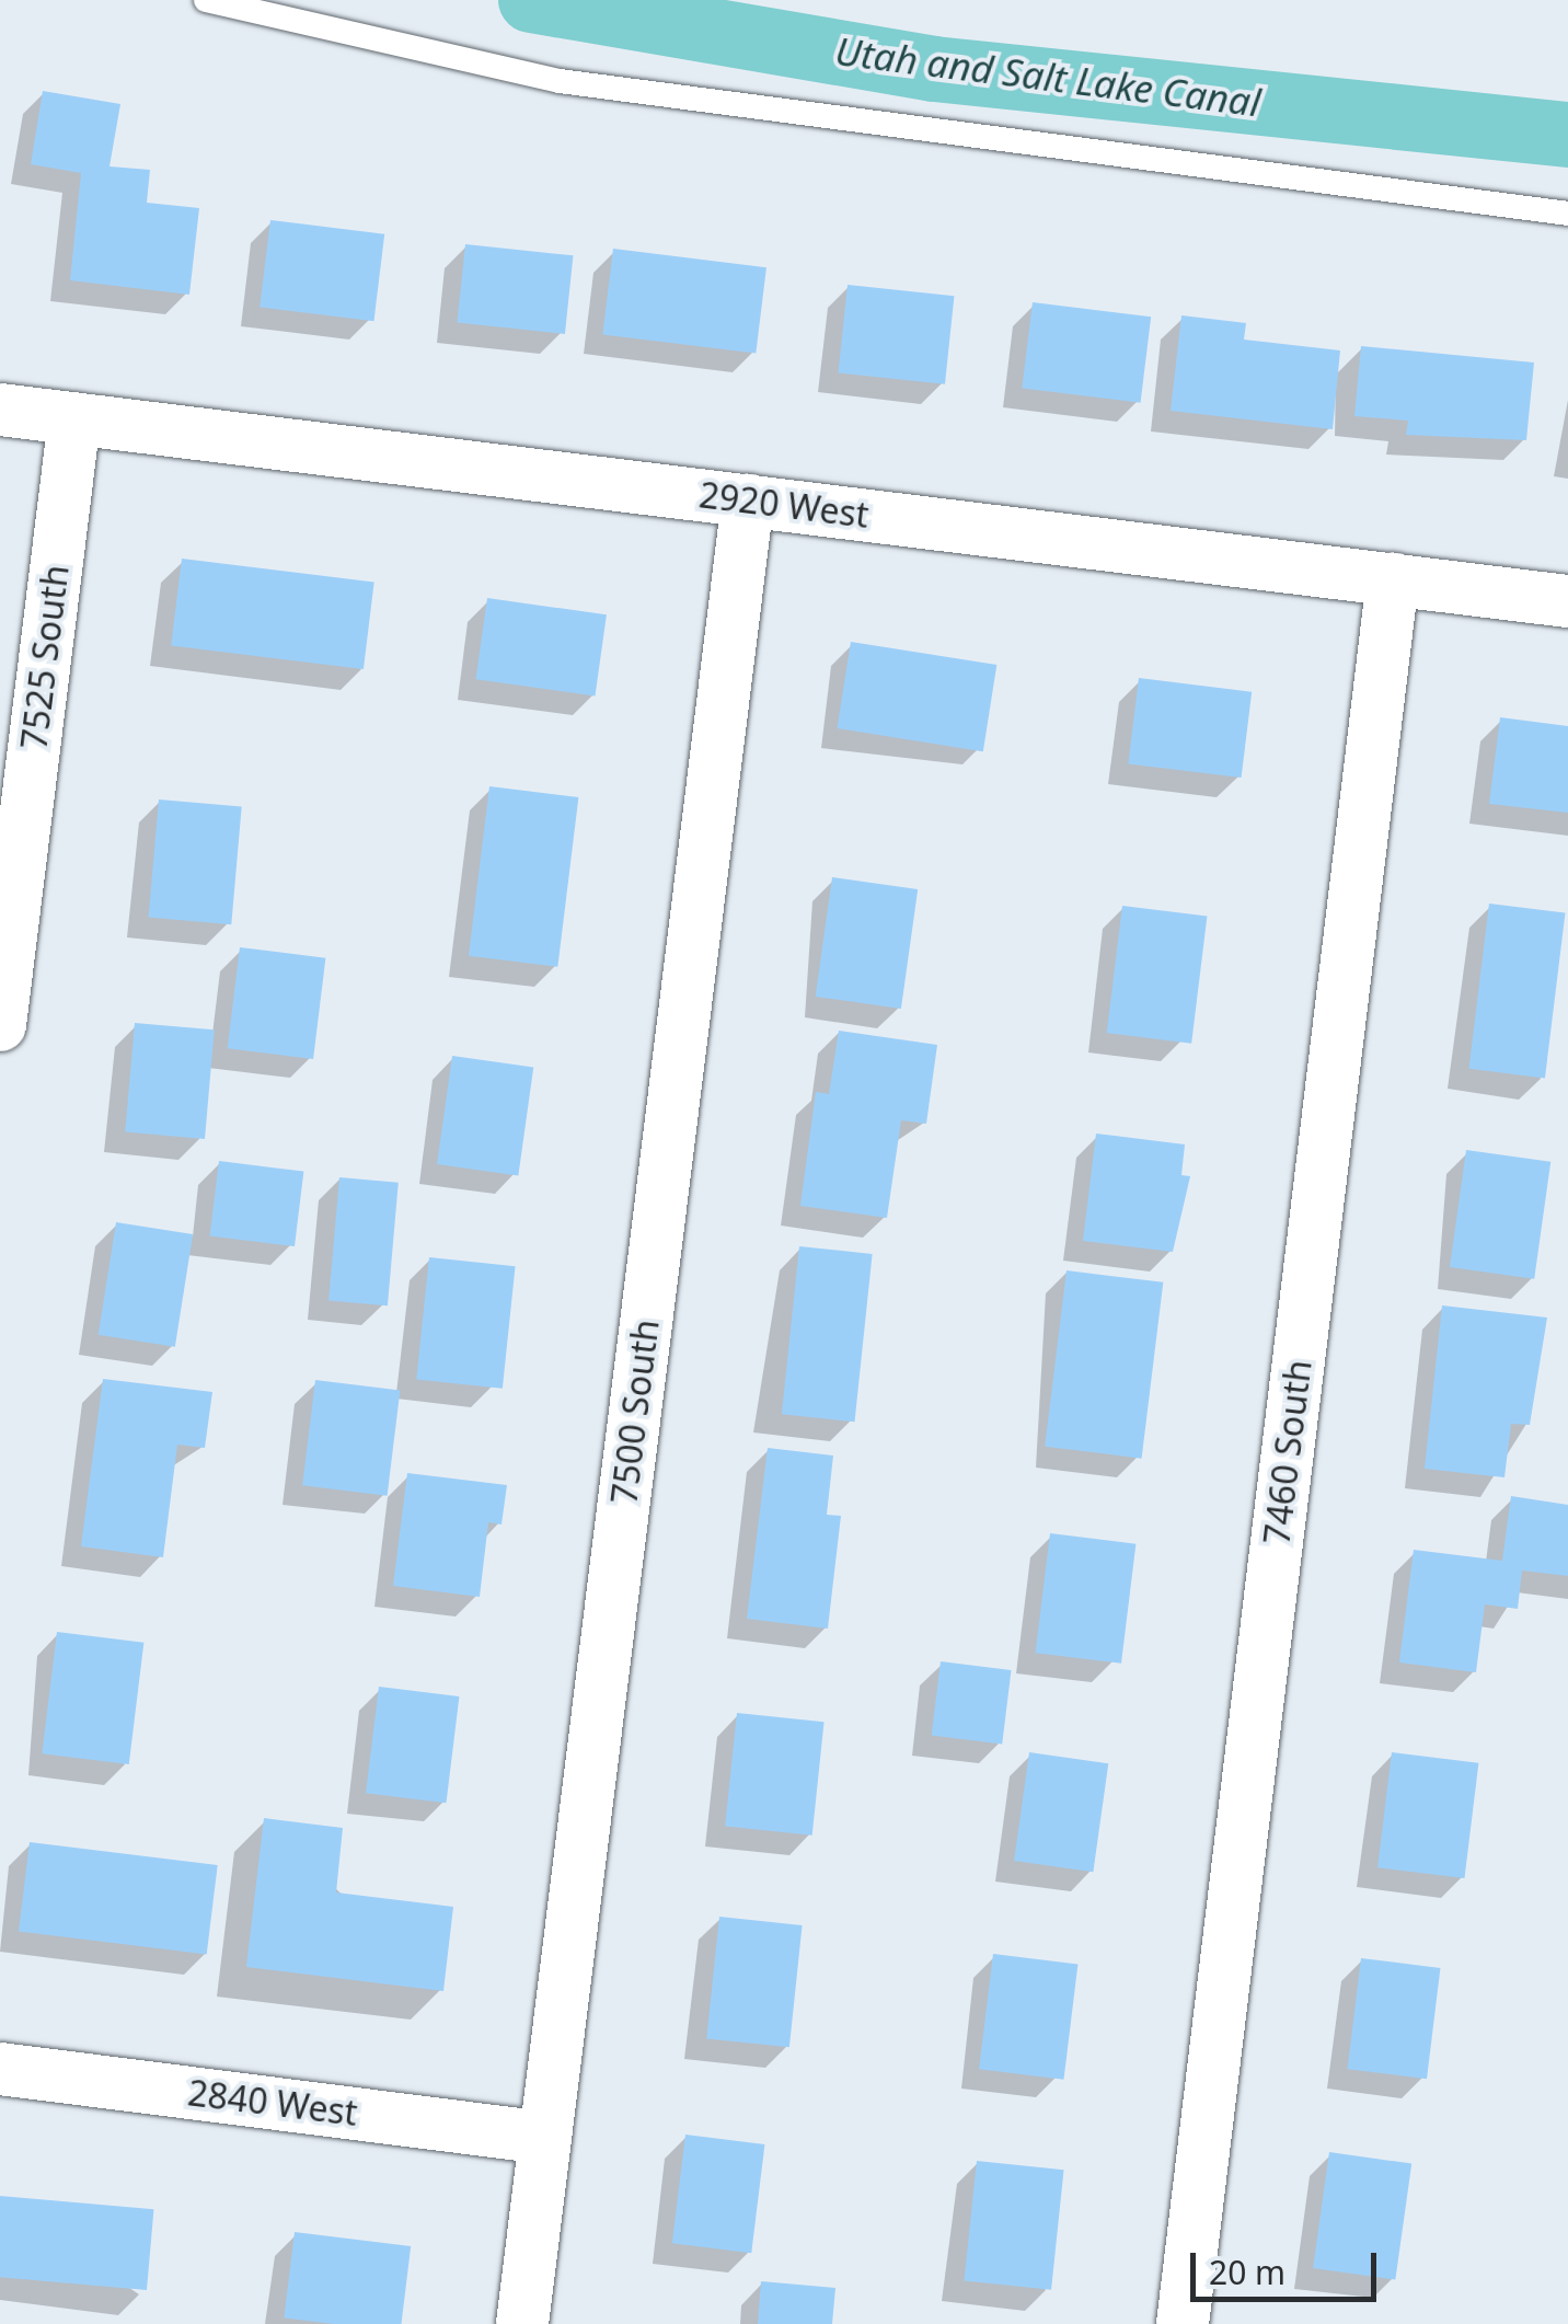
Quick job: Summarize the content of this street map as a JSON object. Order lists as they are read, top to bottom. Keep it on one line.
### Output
{"streets":{"street":["2920 West","7525 South","7500 South","7460 South","2840 West"]},"crossings":[["2920 West","7525 South"],["2920 West","7500 South"],["2920 West","7460 South"],["7500 South","2840 West"]],"water":["Utah and Salt Lake Canal"],"scale_bar":"20 m"}
